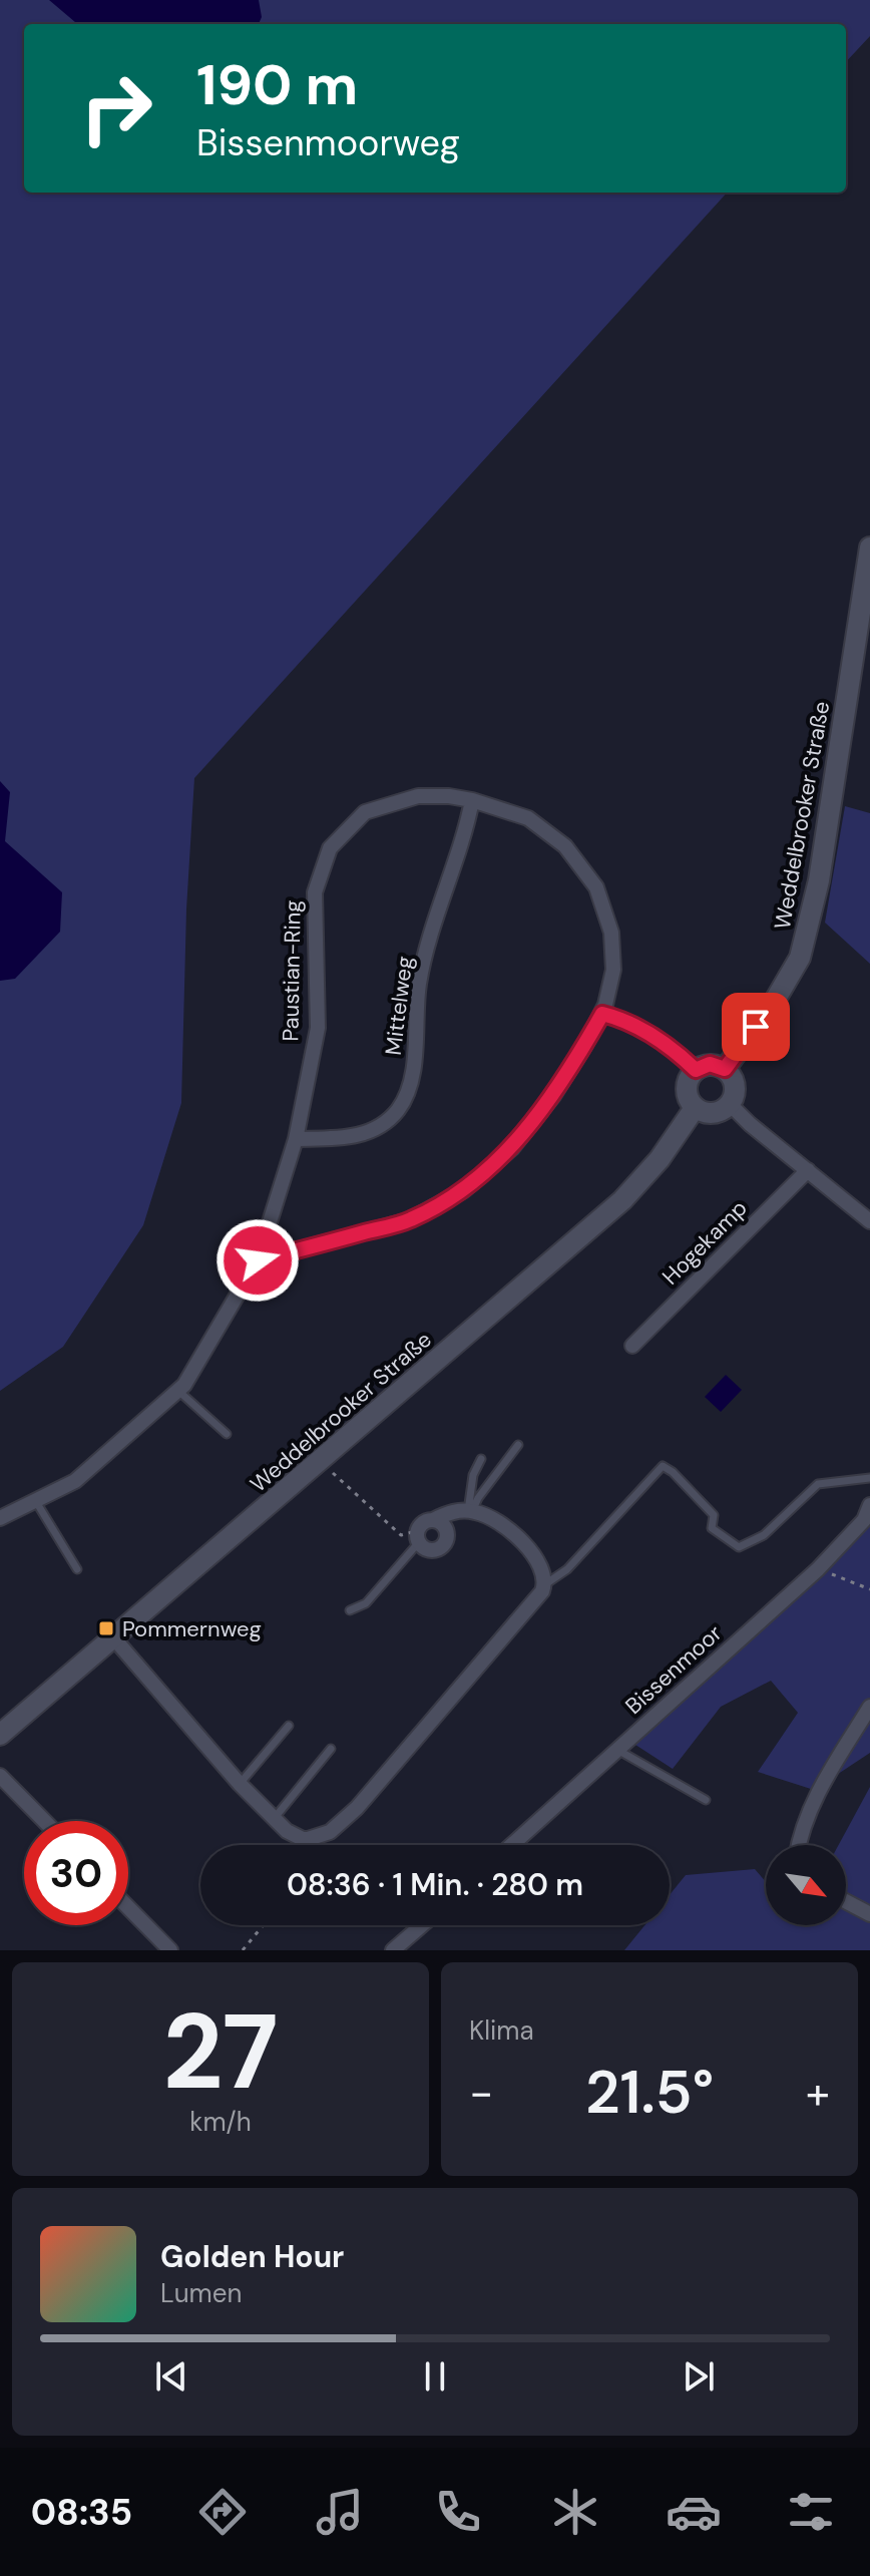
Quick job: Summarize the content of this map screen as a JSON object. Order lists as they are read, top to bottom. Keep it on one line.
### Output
{"streets":{"street":["Weddelbrooker Straße","Paustian-Ring","Mittelweg","Hogekamp","Bissenmoor"]},"crossings":[["Paustian-Ring","Mittelweg"]],"places":{"transit":["Pommernweg"]},"north":"bottom right","page":{"turn":["190 m","Bissenmoorweg"],"limit":"30","trip":"08:36 · 1 Min. · 280 m","tile":[["27","km/h"],"Klima"],"heat":["−","21.5°","+"],"song":["Golden Hour","Lumen"],"tabs":"08:35"}}
